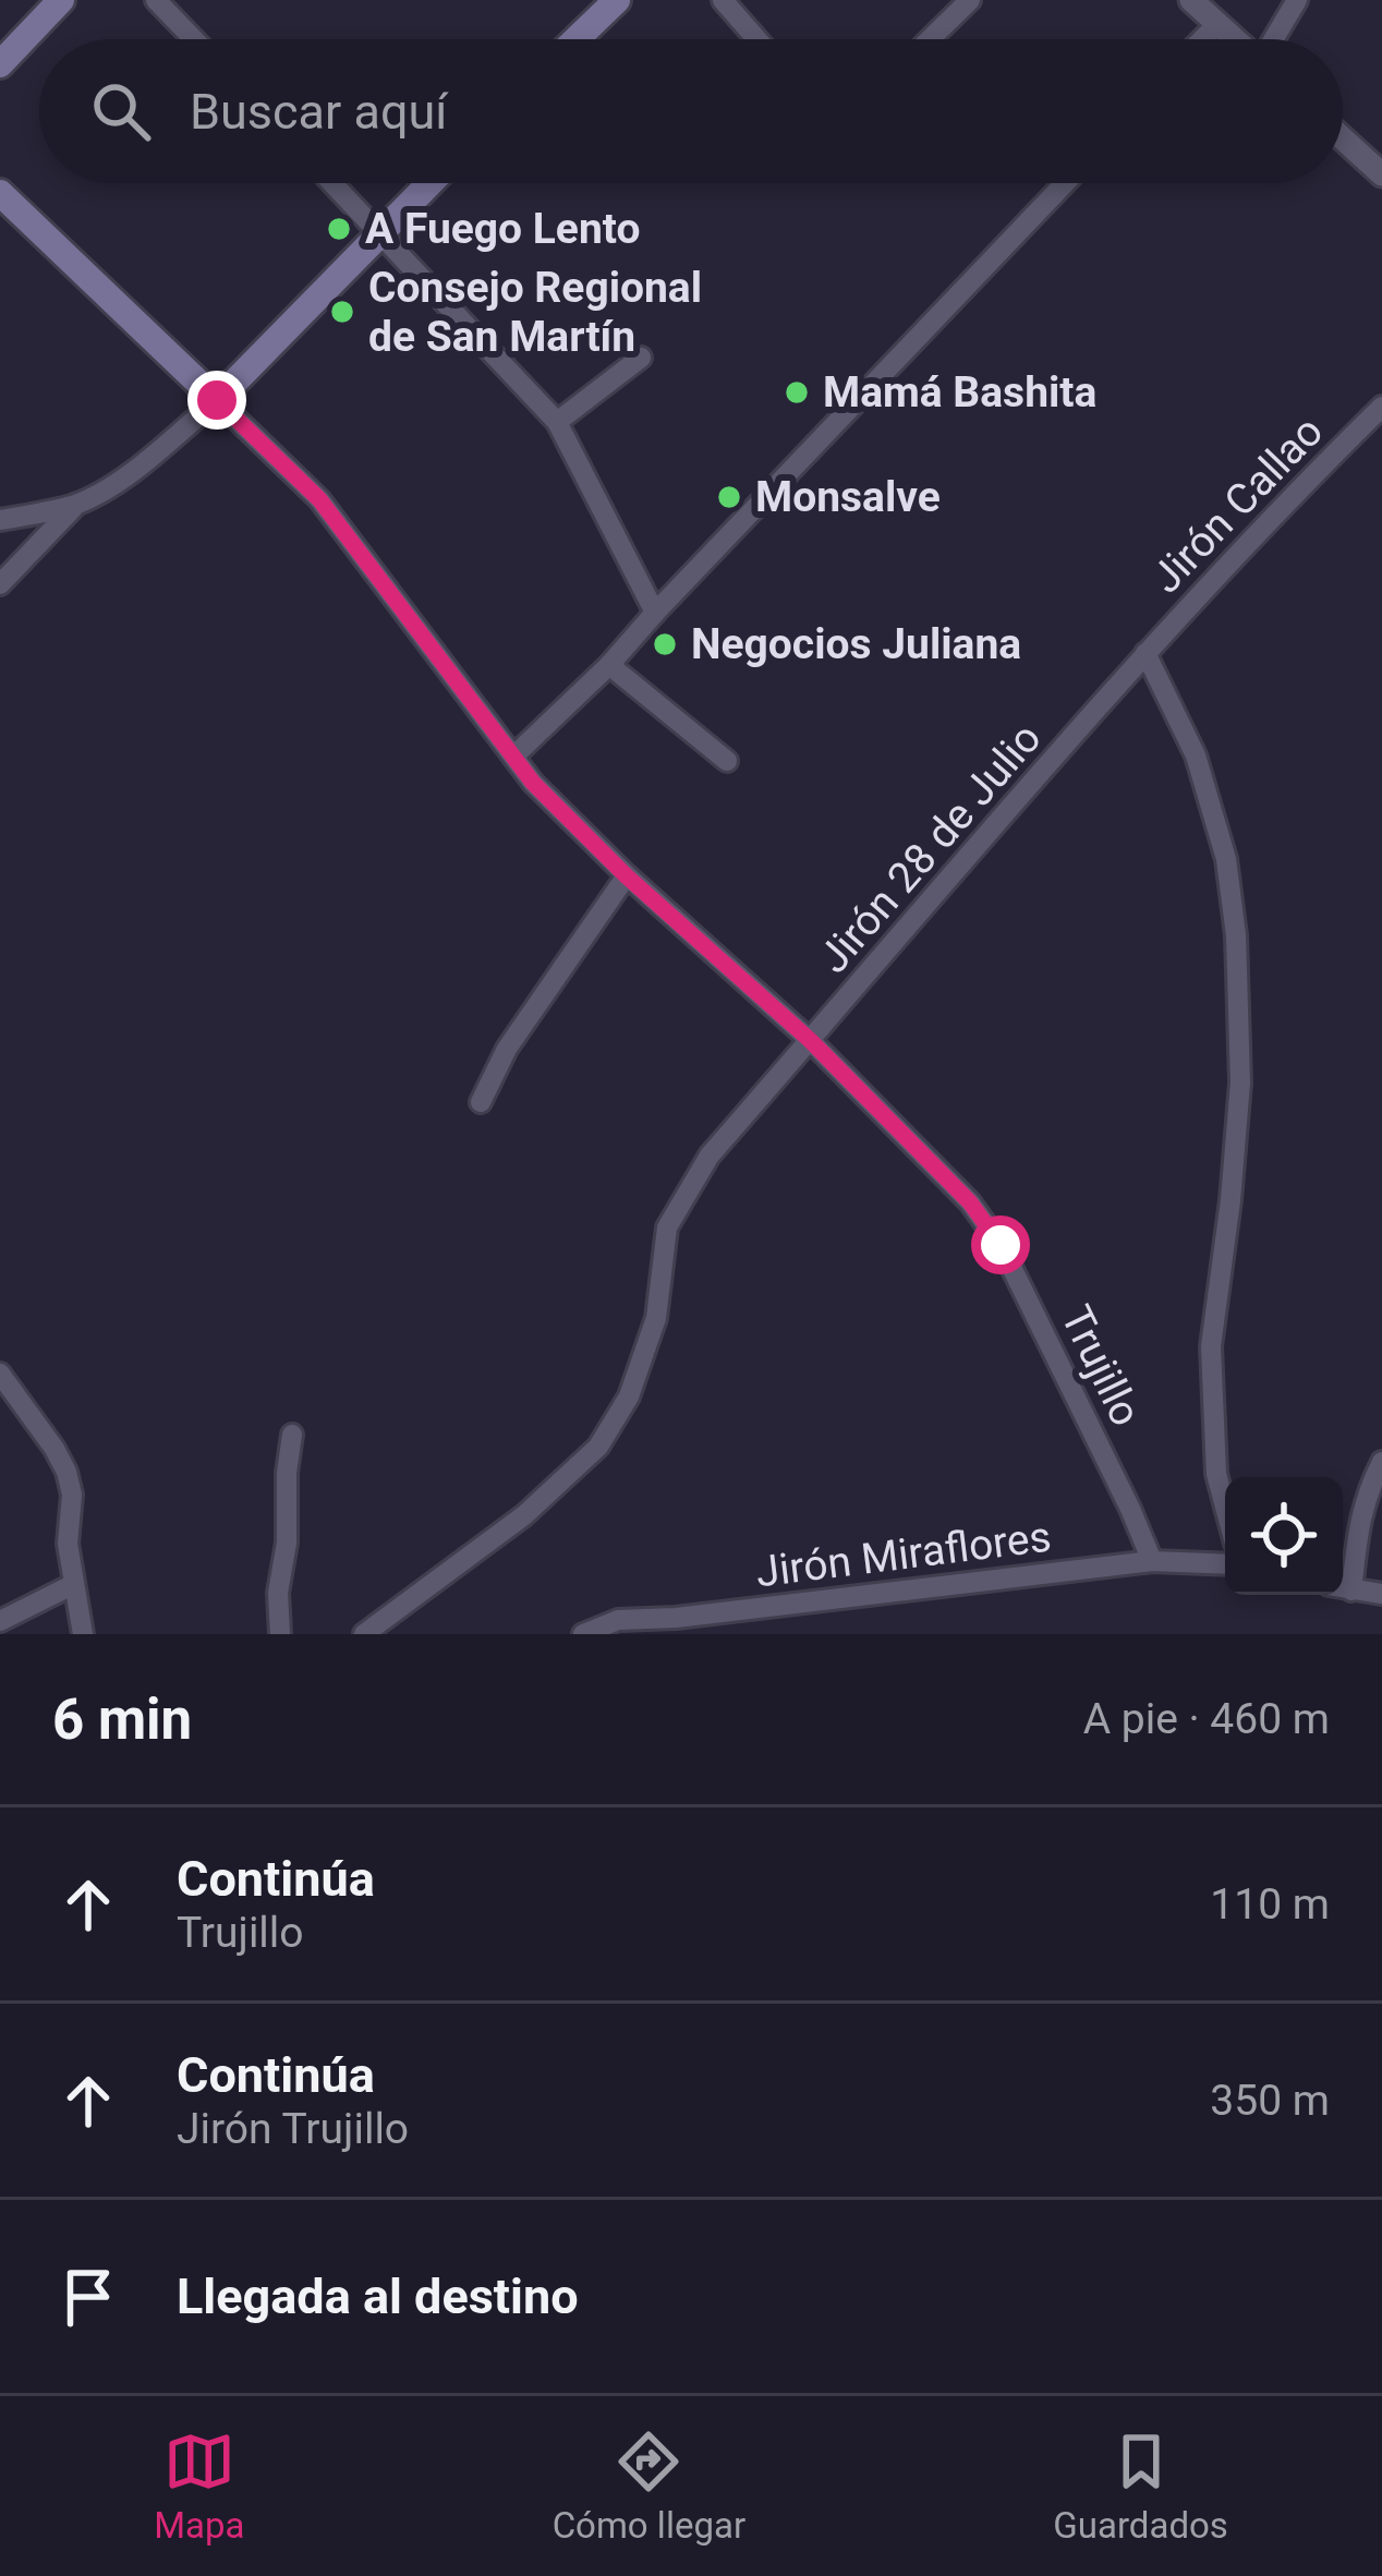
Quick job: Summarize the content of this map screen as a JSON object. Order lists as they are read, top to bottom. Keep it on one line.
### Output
{"streets":{"street":["Jirón Callao","Jirón 28 de Julio","Trujillo","Jirón Miraflores"]},"crossings":[["Jirón Callao","Jirón 28 de Julio"],["Jirón 28 de Julio","Trujillo"],["Trujillo","Jirón Miraflores"]],"places":["A Fuego Lento","Consejo Regional de San Martín","Mamá Bashita","Monsalve","Negocios Juliana"],"page":{"search":"Buscar aquí","heading":["6 min","A pie · 460 m"],"list":[["Continúa","Trujillo","110 m"],["Continúa","Jirón Trujillo","350 m"],"Llegada al destino"],"nav":["Mapa","Cómo llegar","Guardados"]}}
